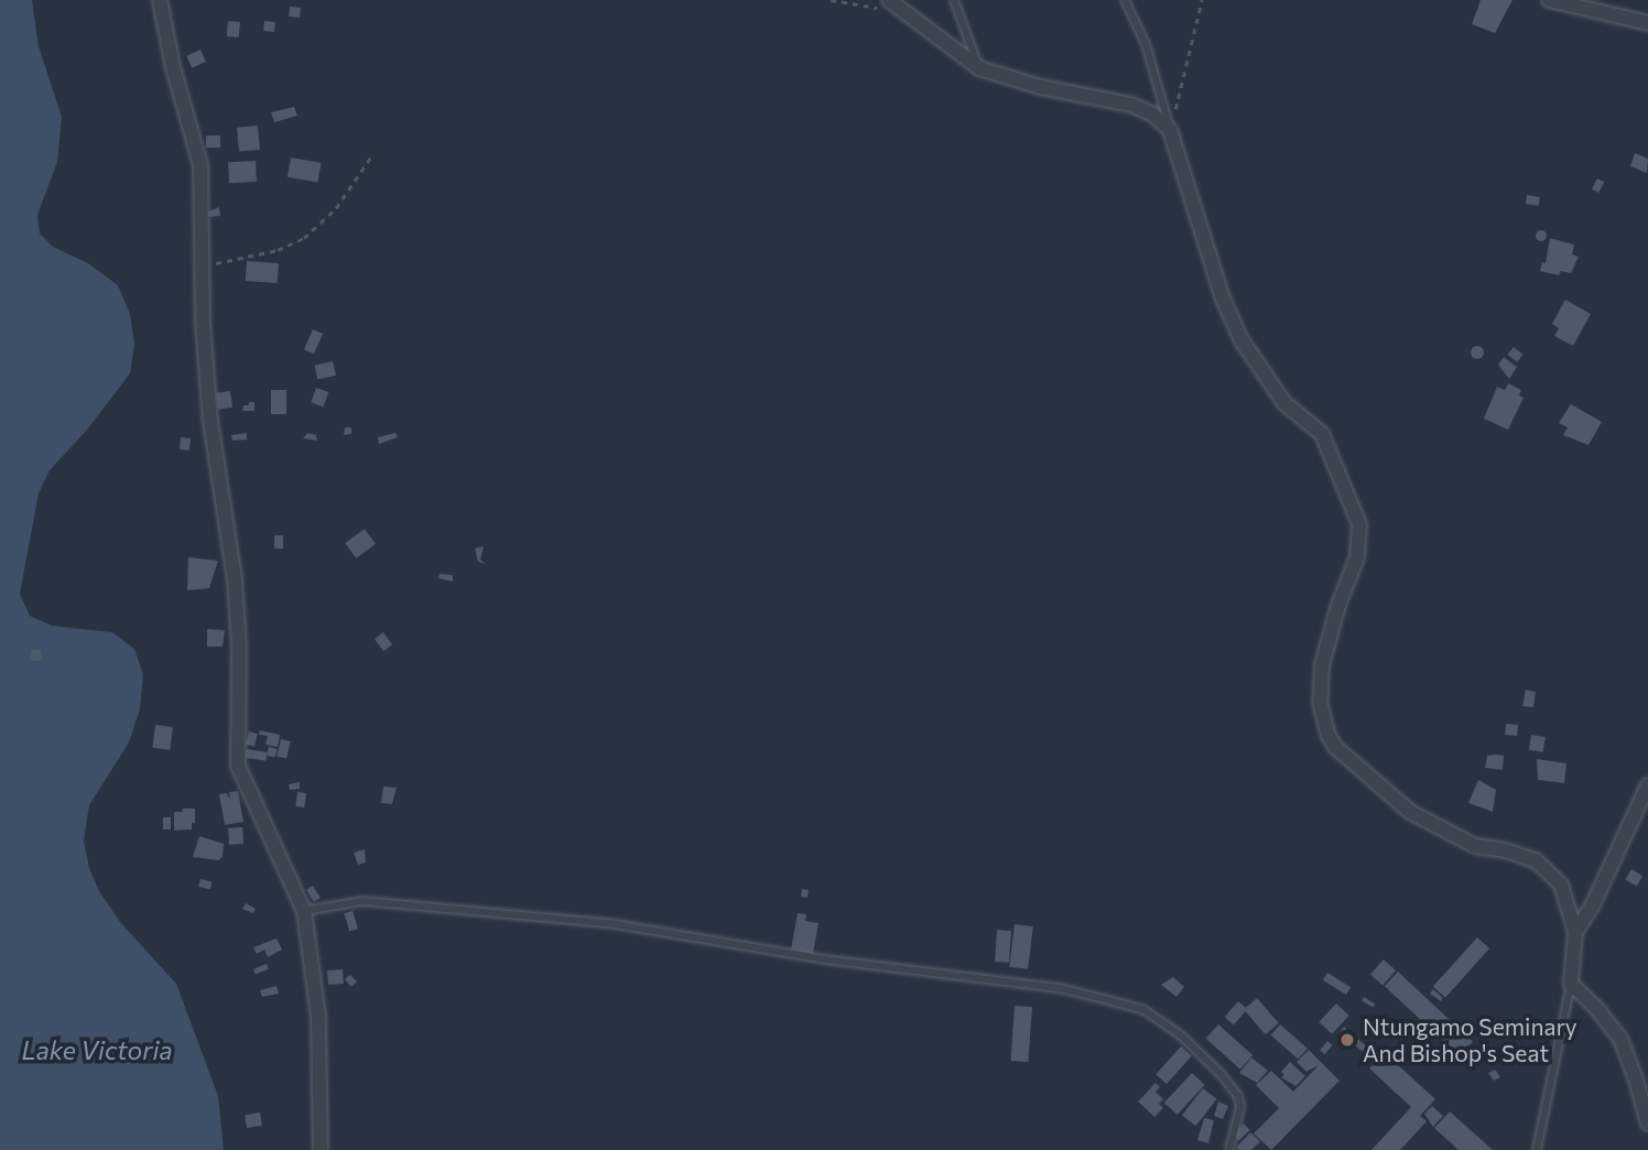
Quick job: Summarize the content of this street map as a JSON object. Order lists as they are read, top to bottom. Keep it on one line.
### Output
{"water":["Lake Victoria"],"places":["Ntungamo Seminary And Bishop's Seat"]}
